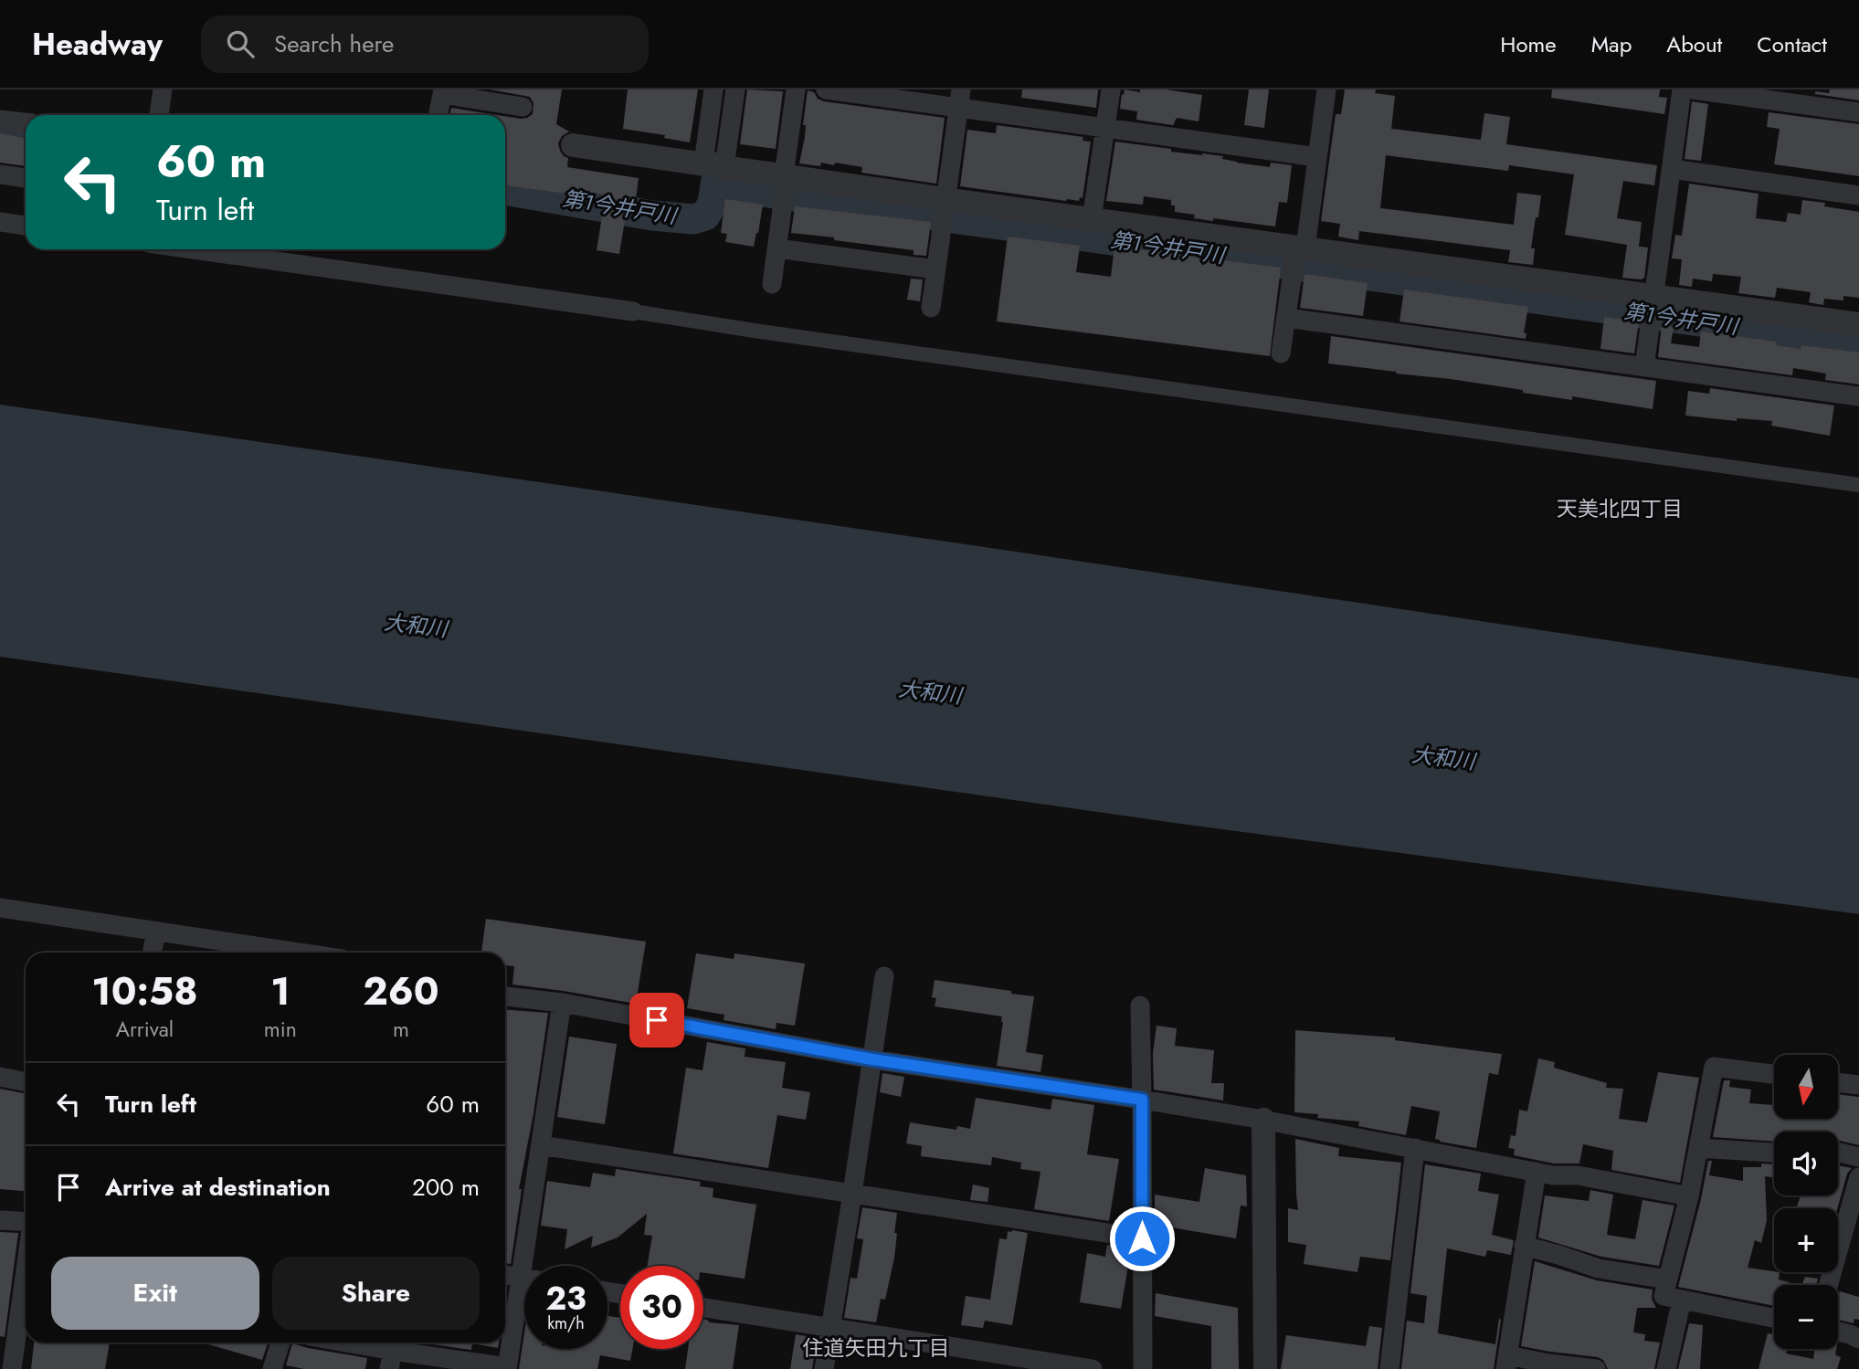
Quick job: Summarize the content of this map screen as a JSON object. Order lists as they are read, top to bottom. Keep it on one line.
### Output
{"districts":["天美北四丁目","住道矢田九丁目"],"water":["第1今井戸川","大和川"],"north":"bottom","page":{"header":"Headway","search":"Search here","nav":["Home","Map","About","Contact"],"turn":["60 m","Turn left"],"eta":["10:58","Arrival","1","min","260","m"],"map_buttons":["+","−"],"list":[{"name":"Turn left","value":"60 m"},{"name":"Arrive at destination","value":"200 m"}],"buttons":["Exit","Share"],"speed":"23 km/h","limit":"30"}}
